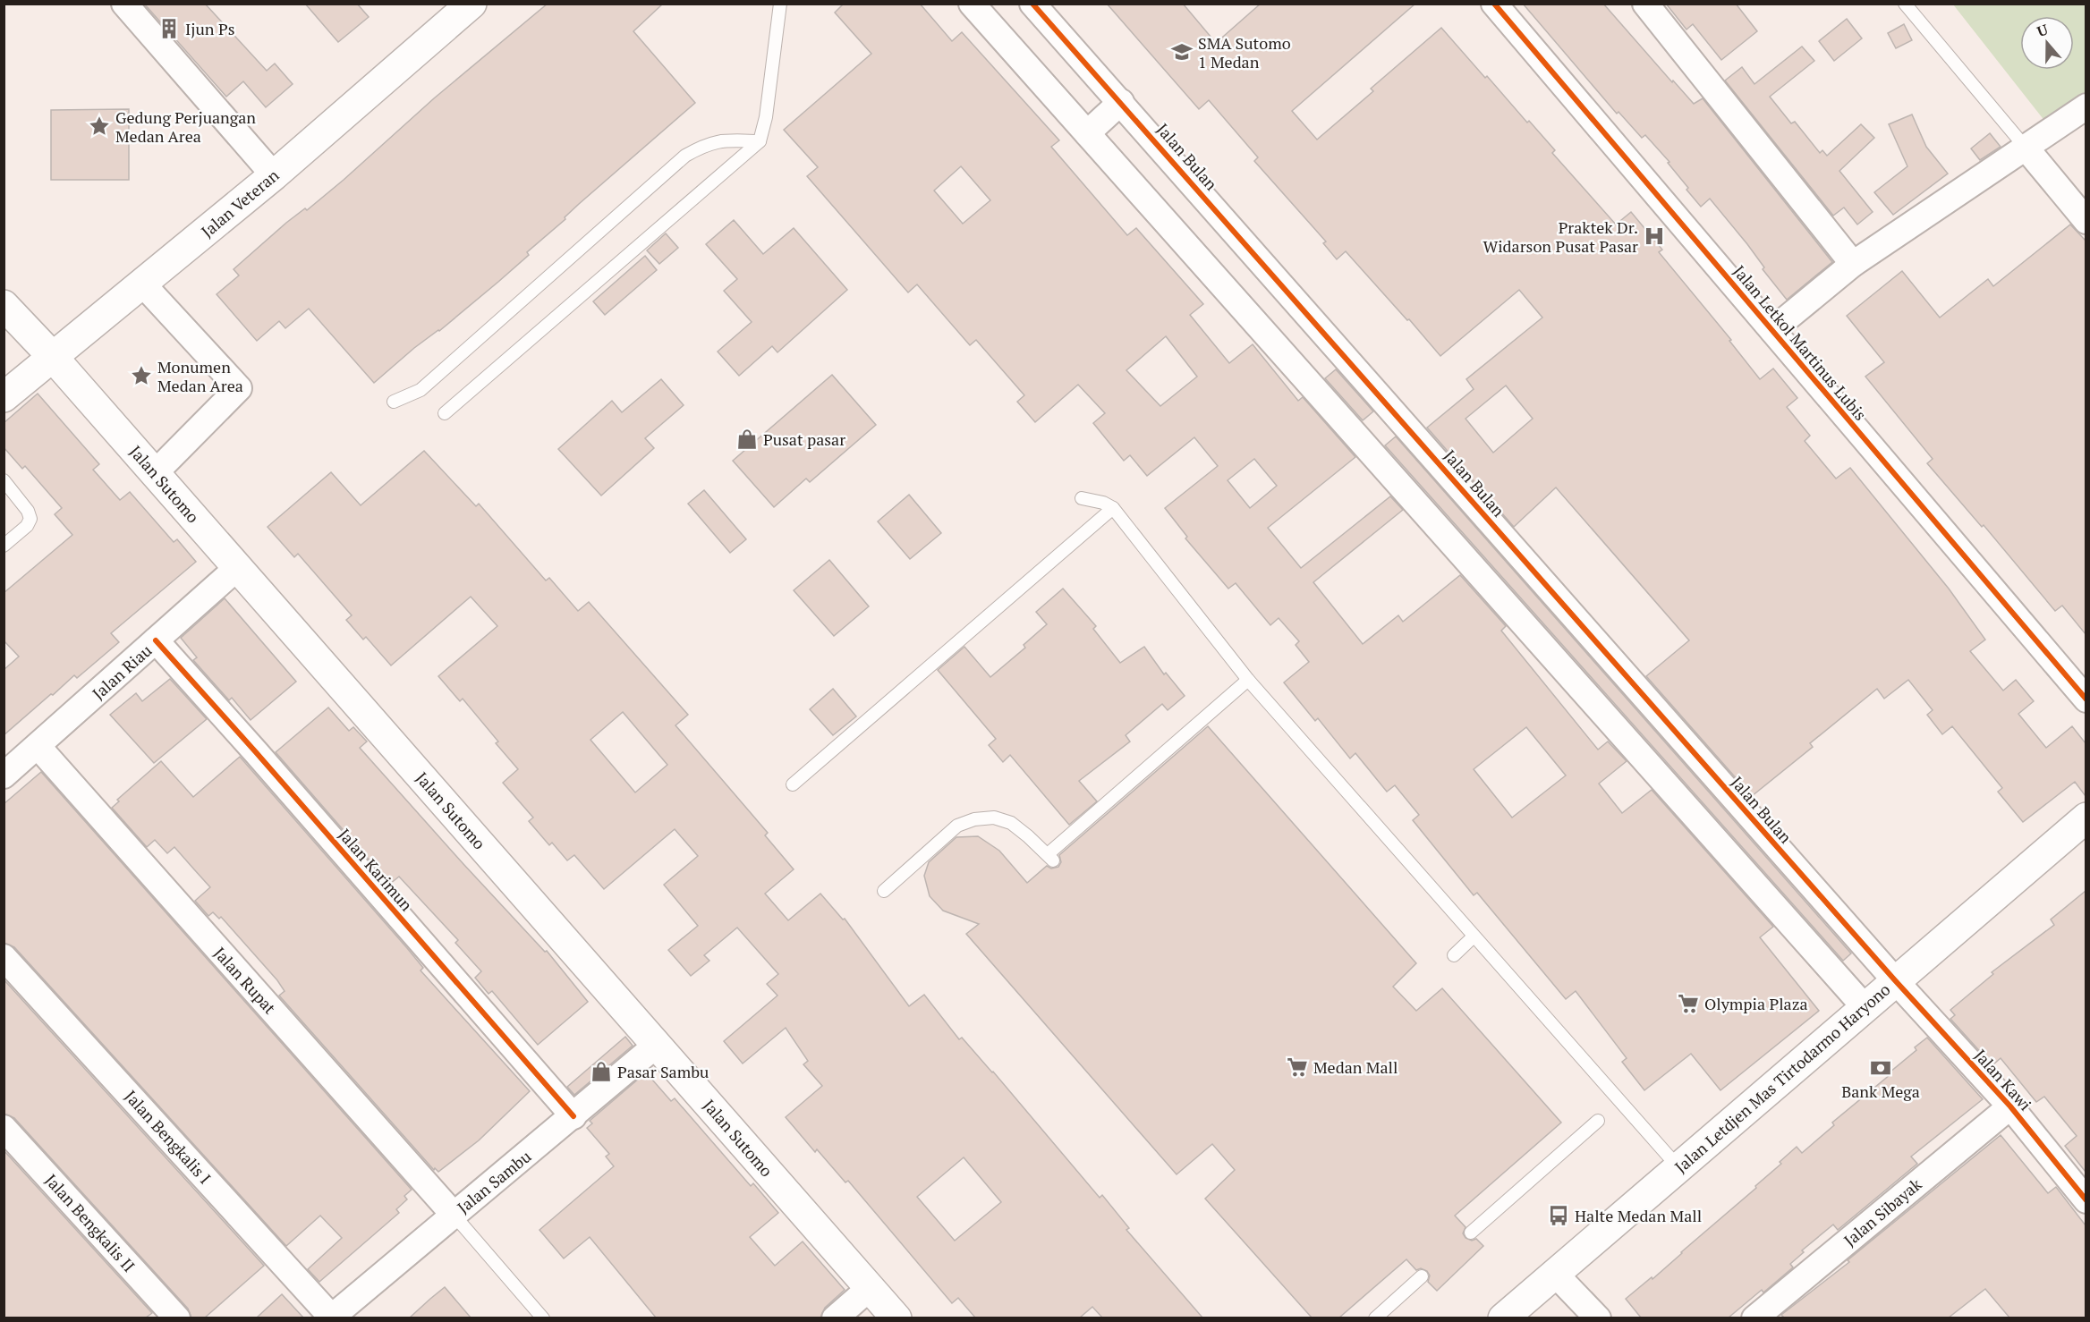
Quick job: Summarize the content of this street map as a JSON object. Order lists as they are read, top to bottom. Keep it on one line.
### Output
{"streets":{"main road":["Jalan Veteran","Jalan Sutomo","Jalan Letdjen Mas Tirtodarmo Haryono"],"street":["Jalan Bulan","Jalan Letkol Martinus Lubis","Jalan Riau","Jalan Karimun","Jalan Rupat","Jalan Kawi","Jalan Bengkalis I","Jalan Sambu","Jalan Sibayak","Jalan Bengkalis II"]},"crossings":[["Jalan Bulan","Jalan Letdjen Mas Tirtodarmo Haryono"],["Jalan Bulan","Jalan Kawi"],["Jalan Veteran","Jalan Sutomo"],["Jalan Sutomo","Jalan Riau"],["Jalan Sutomo","Jalan Sambu"],["Jalan Riau","Jalan Karimun"],["Jalan Riau","Jalan Rupat"],["Jalan Karimun","Jalan Sambu"],["Jalan Rupat","Jalan Sambu"],["Jalan Letdjen Mas Tirtodarmo Haryono","Jalan Kawi"],["Jalan Kawi","Jalan Sibayak"],["Jalan Bengkalis I","Jalan Sambu"]],"places":{"building":["Ijun Ps"],"school or university":["SMA Sutomo 1 Medan"],"place":["Gedung Perjuangan Medan Area","Monumen Medan Area"],"hospital":["Praktek Dr. Widarson Pusat Pasar"],"shop":["Pusat pasar","Pasar Sambu"],"supermarket":["Olympia Plaza","Medan Mall"],"bank":["Bank Mega"],"bus stop":["Halte Medan Mall"]},"north":"top"}
